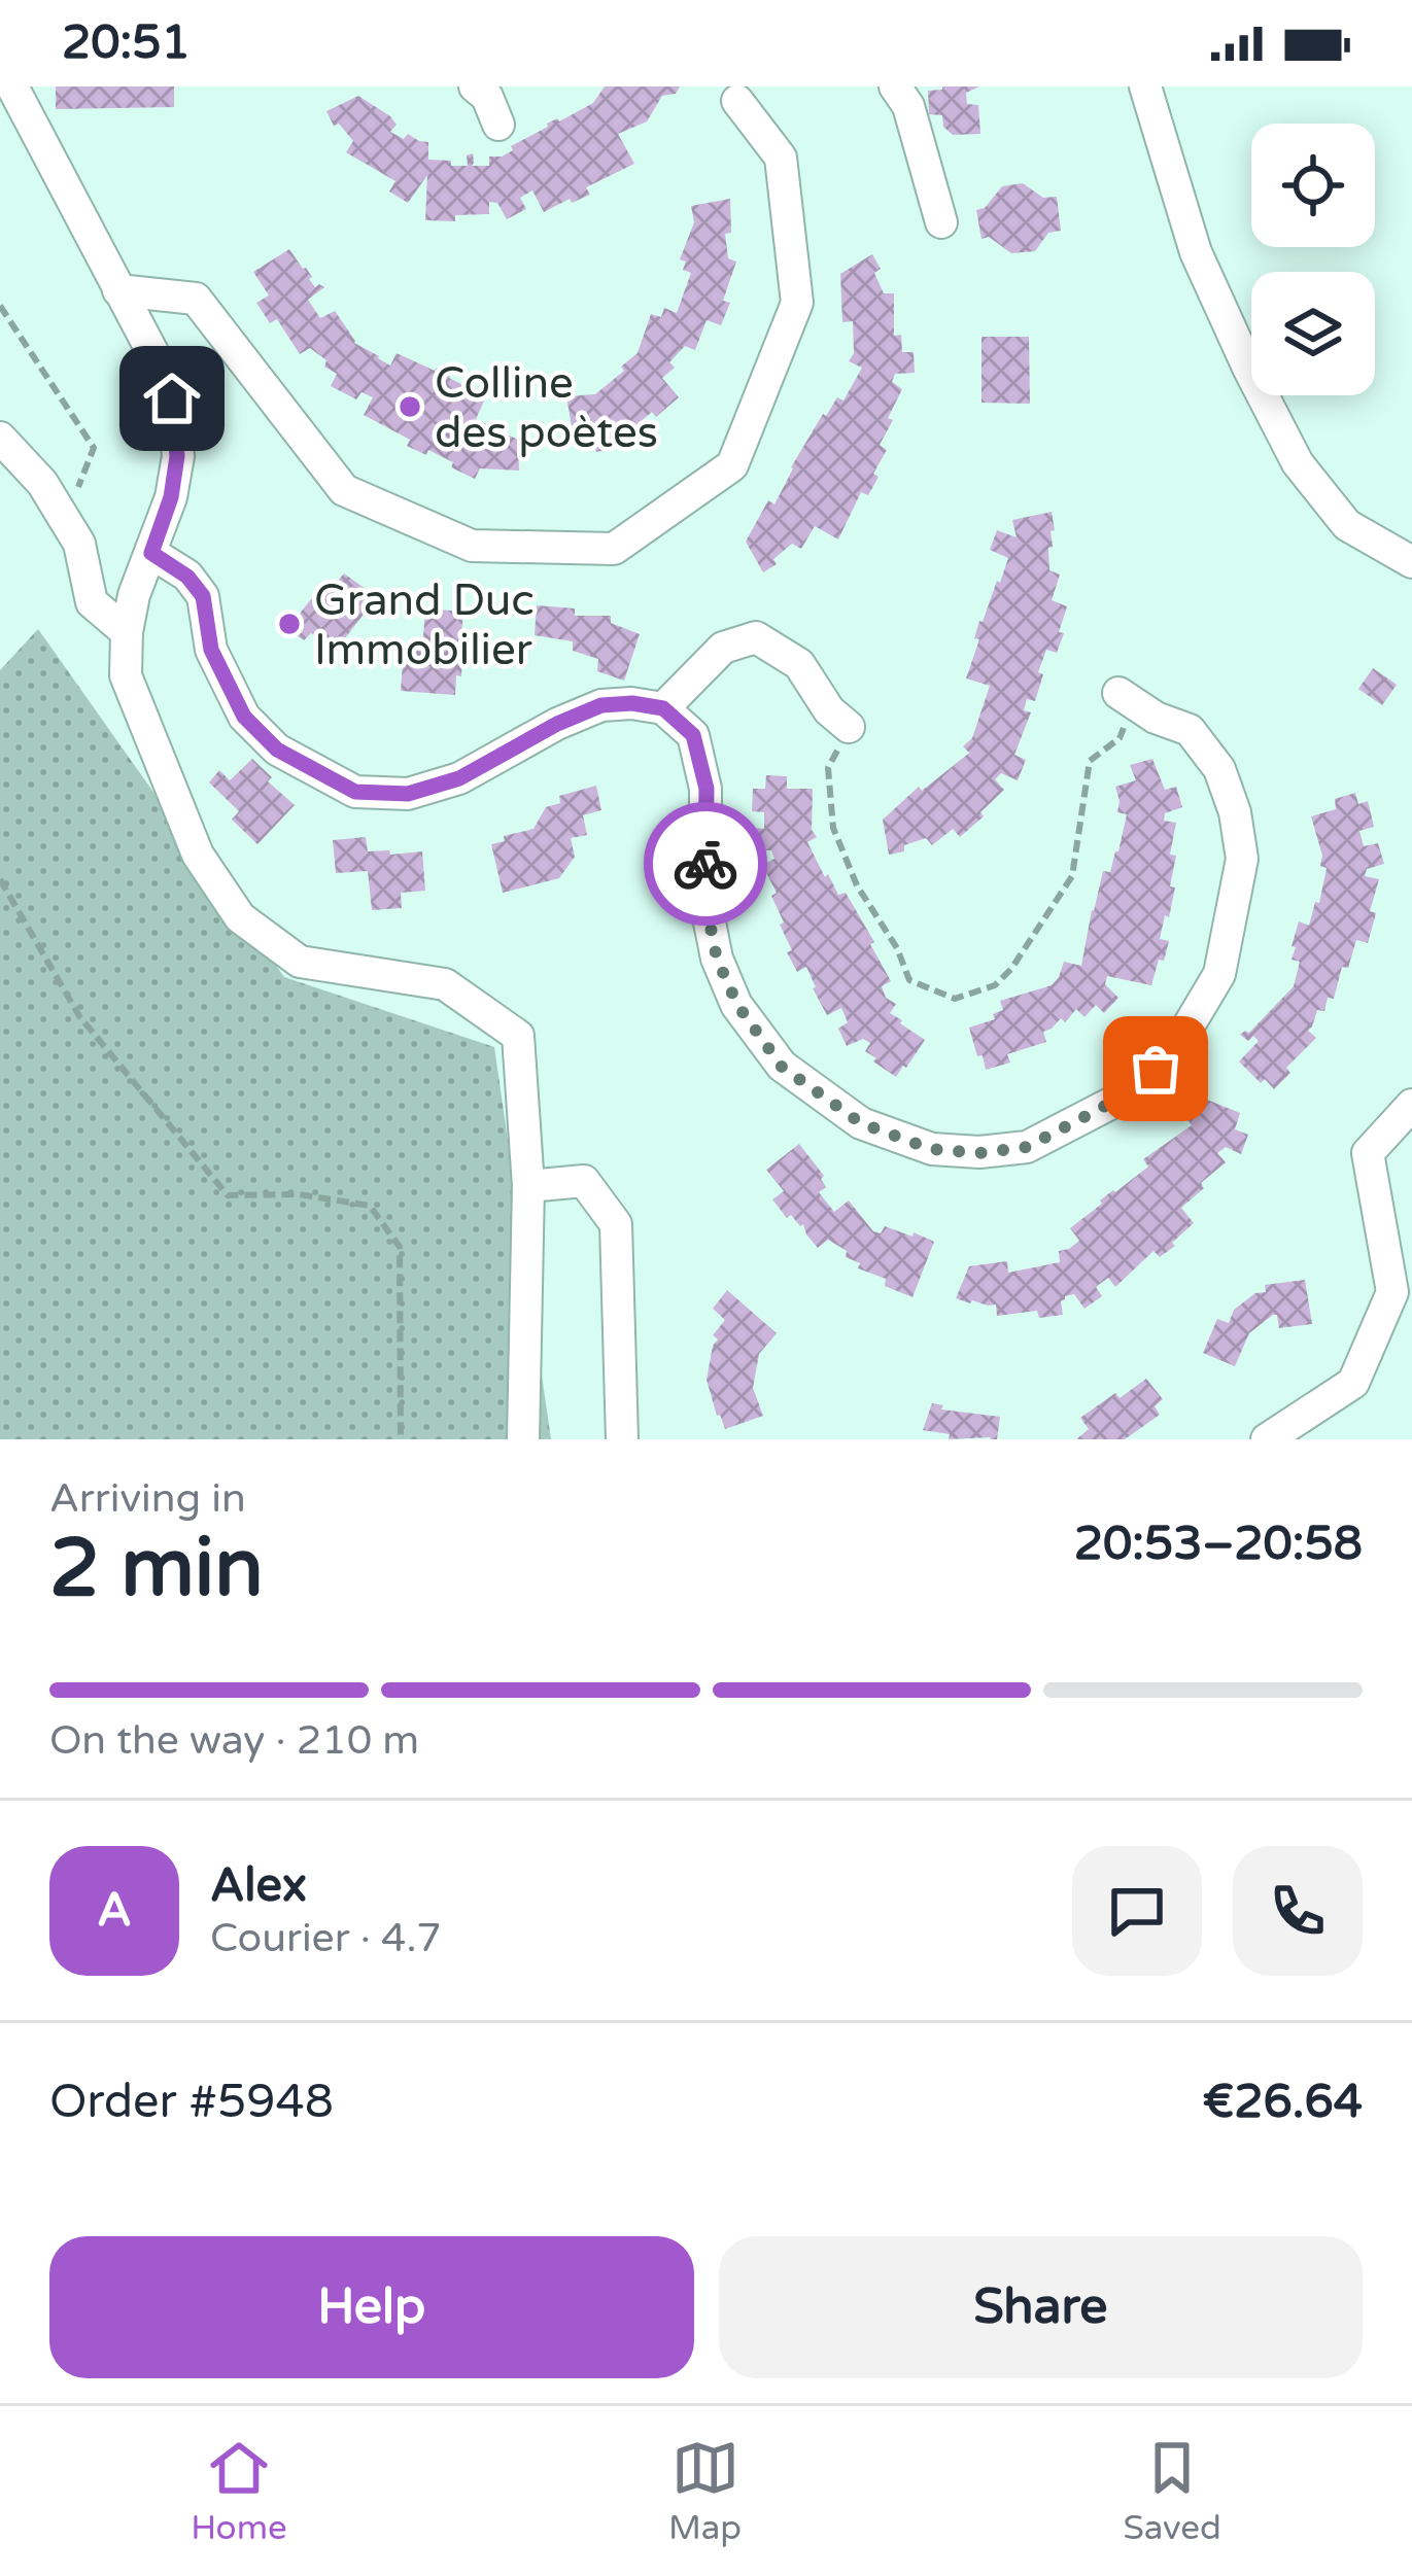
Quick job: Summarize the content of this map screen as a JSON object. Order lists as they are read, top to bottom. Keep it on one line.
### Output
{"places":["Colline des poètes","Grand Duc Immobilier"],"page":{"status":"20:51","heading":["2 min","Arriving in","20:53–20:58"],"panel":["Alex","Courier · 4.7","Order #5948","€26.64"],"bar":"On the way · 210 m","round":"A","buttons":["Help","Share"],"tabs":["Home","Map","Saved"]}}
